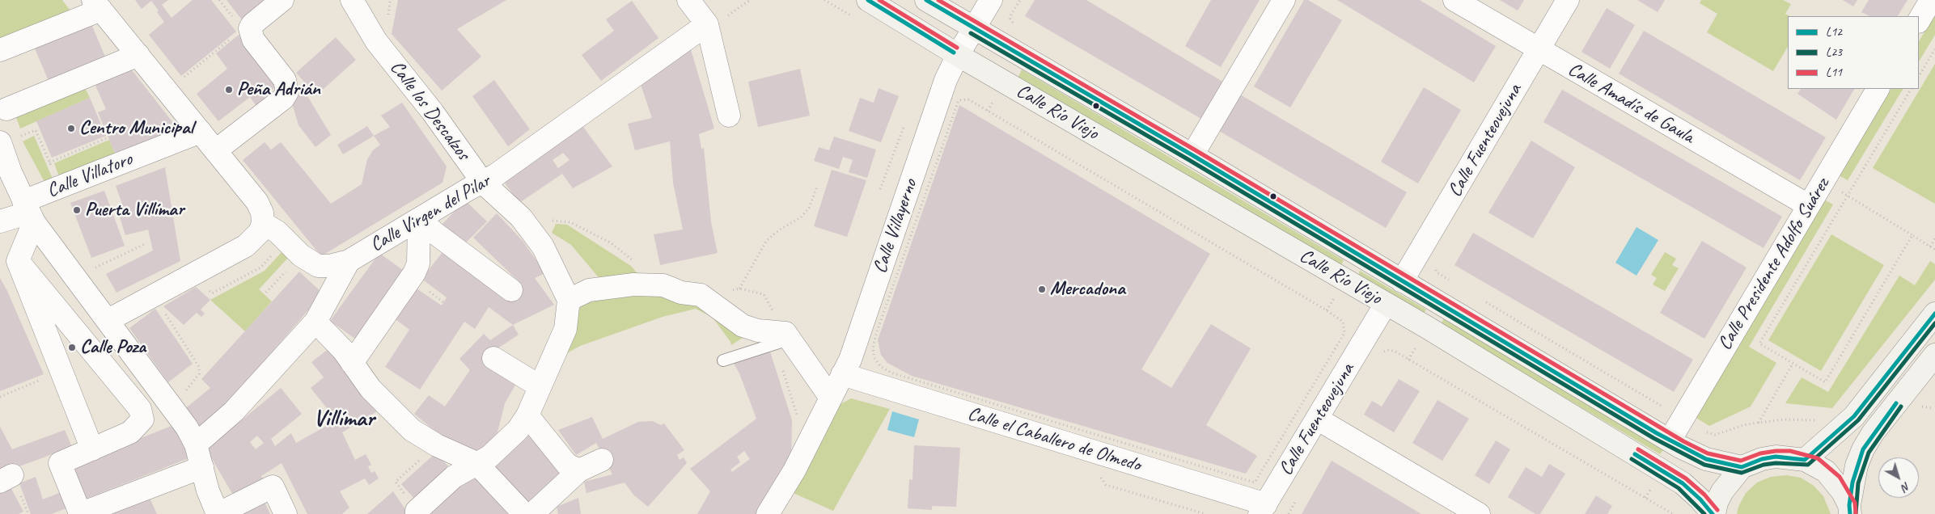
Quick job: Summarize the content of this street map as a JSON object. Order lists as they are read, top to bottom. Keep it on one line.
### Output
{"streets":{"main road":["Calle Río Viejo"],"street":["Calle Amadís de Gaula","Calle los Descalzos","Calle Fuenteovejuna","Calle Villatoro","Calle Virgen del Pilar","Calle Villayerno","Calle Presidente Adolfo Suárez","Calle el Caballero de Olmedo"]},"crossings":[["Calle Amadís de Gaula","Calle Fuenteovejuna"],["Calle Amadís de Gaula","Calle Presidente Adolfo Suárez"],["Calle los Descalzos","Calle Virgen del Pilar"],["Calle Río Viejo","Calle Fuenteovejuna"],["Calle Río Viejo","Calle Villayerno"],["Calle Río Viejo","Calle Presidente Adolfo Suárez"],["Calle Fuenteovejuna","Calle el Caballero de Olmedo"],["Calle Villayerno","Calle el Caballero de Olmedo"]],"districts":["Villímar"],"places":["Peña Adrián","Centro Municipal","Puerta Villímar","Mercadona","Calle Poza"],"lines":["transit line L12","transit line L11","transit line L23"],"legend":["L12","L23","L11"],"north":"bottom right"}
